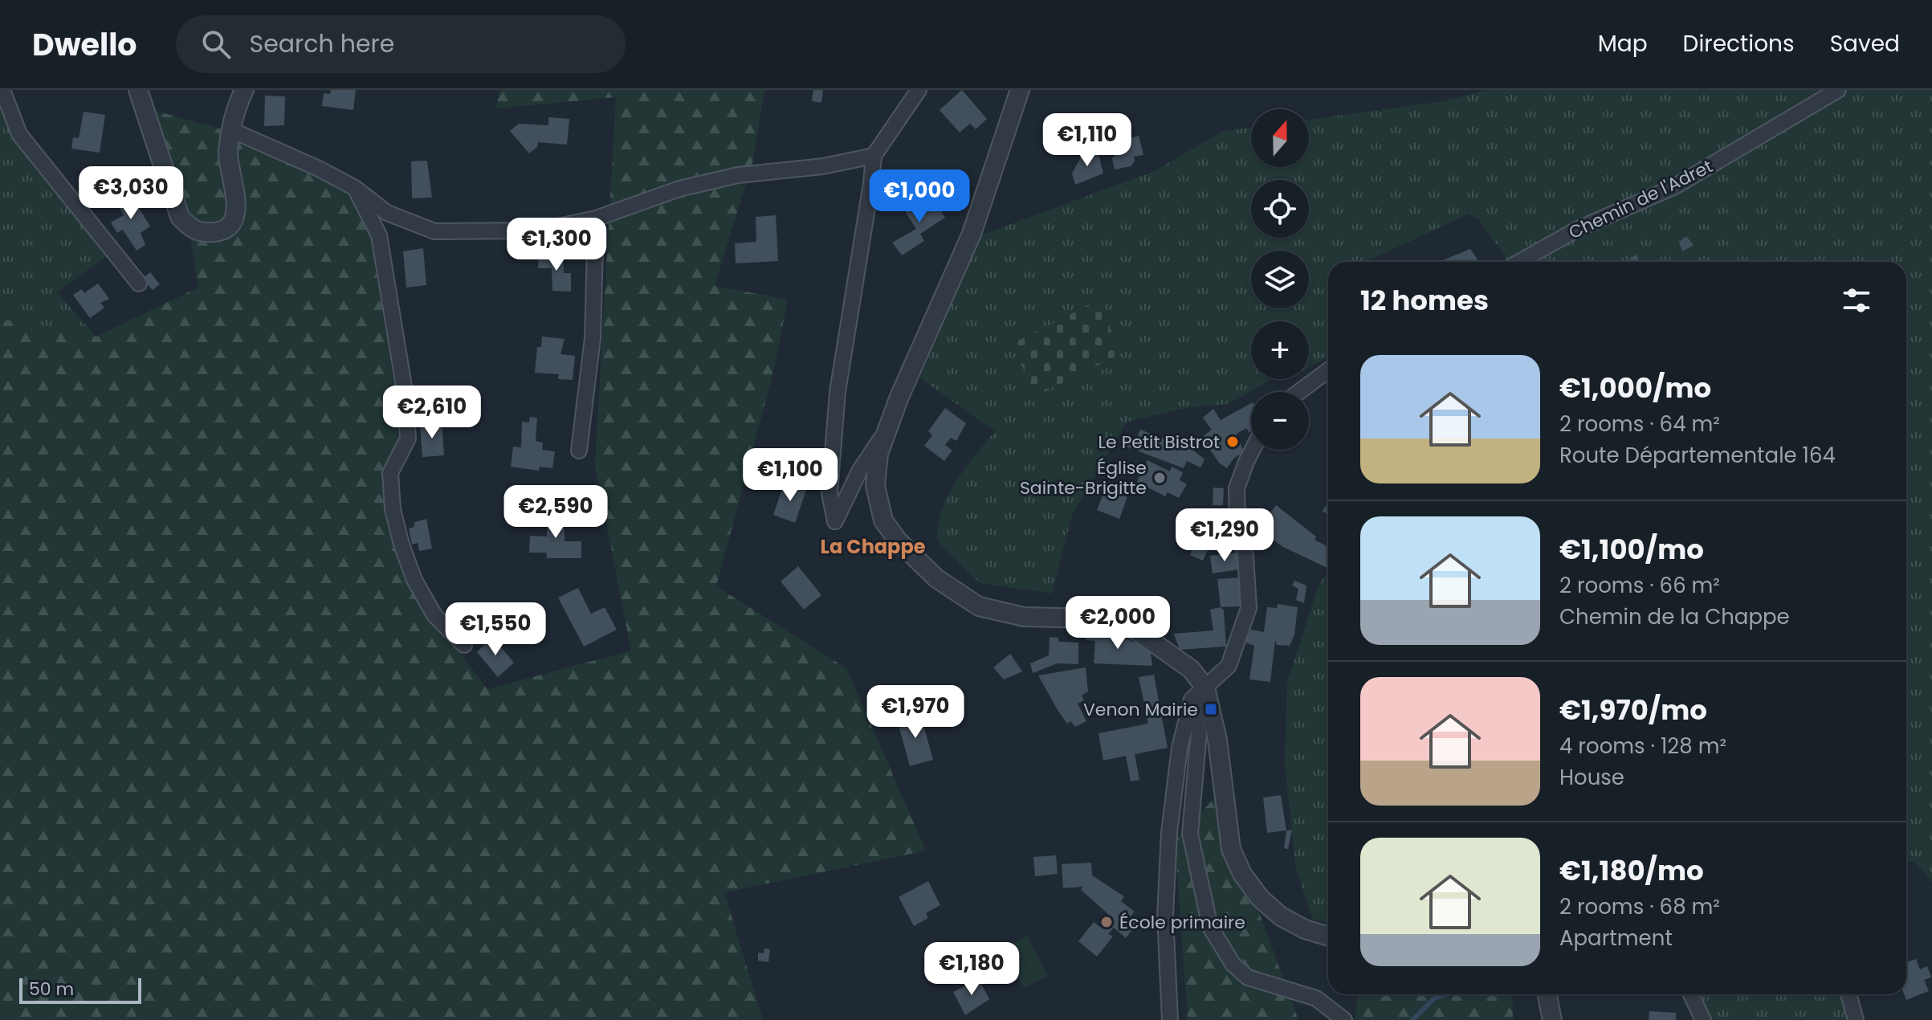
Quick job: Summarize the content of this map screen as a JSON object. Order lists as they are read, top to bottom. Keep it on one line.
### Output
{"streets":{"street":["Chemin de l'Adret"]},"districts":["La Chappe"],"places":{"other":["Le Petit Bistrot","Église Sainte-Brigitte","École primaire"],"transit":["Venon Mairie"]},"scale_bar":"50 m","north":"top","page":{"header":"Dwello","search":"Search here","nav":["Map","Directions","Saved"],"map_buttons":["+","−"],"price":["€1,110","€3,030","€1,000","€1,300","€2,610","€1,100","€2,590","€1,290","€2,000","€1,550","€1,970","€1,180"],"heading":"12 homes","list":[{"name":"€1,000/mo","note":"2 rooms · 64 m² · Route Départementale 164"},{"name":"€1,100/mo","note":"2 rooms · 66 m² · Chemin de la Chappe"},{"name":"€1,970/mo","note":"4 rooms · 128 m² · House"},{"name":"€1,180/mo","note":"2 rooms · 68 m² · Apartment"}],"scale":"50 m"}}
